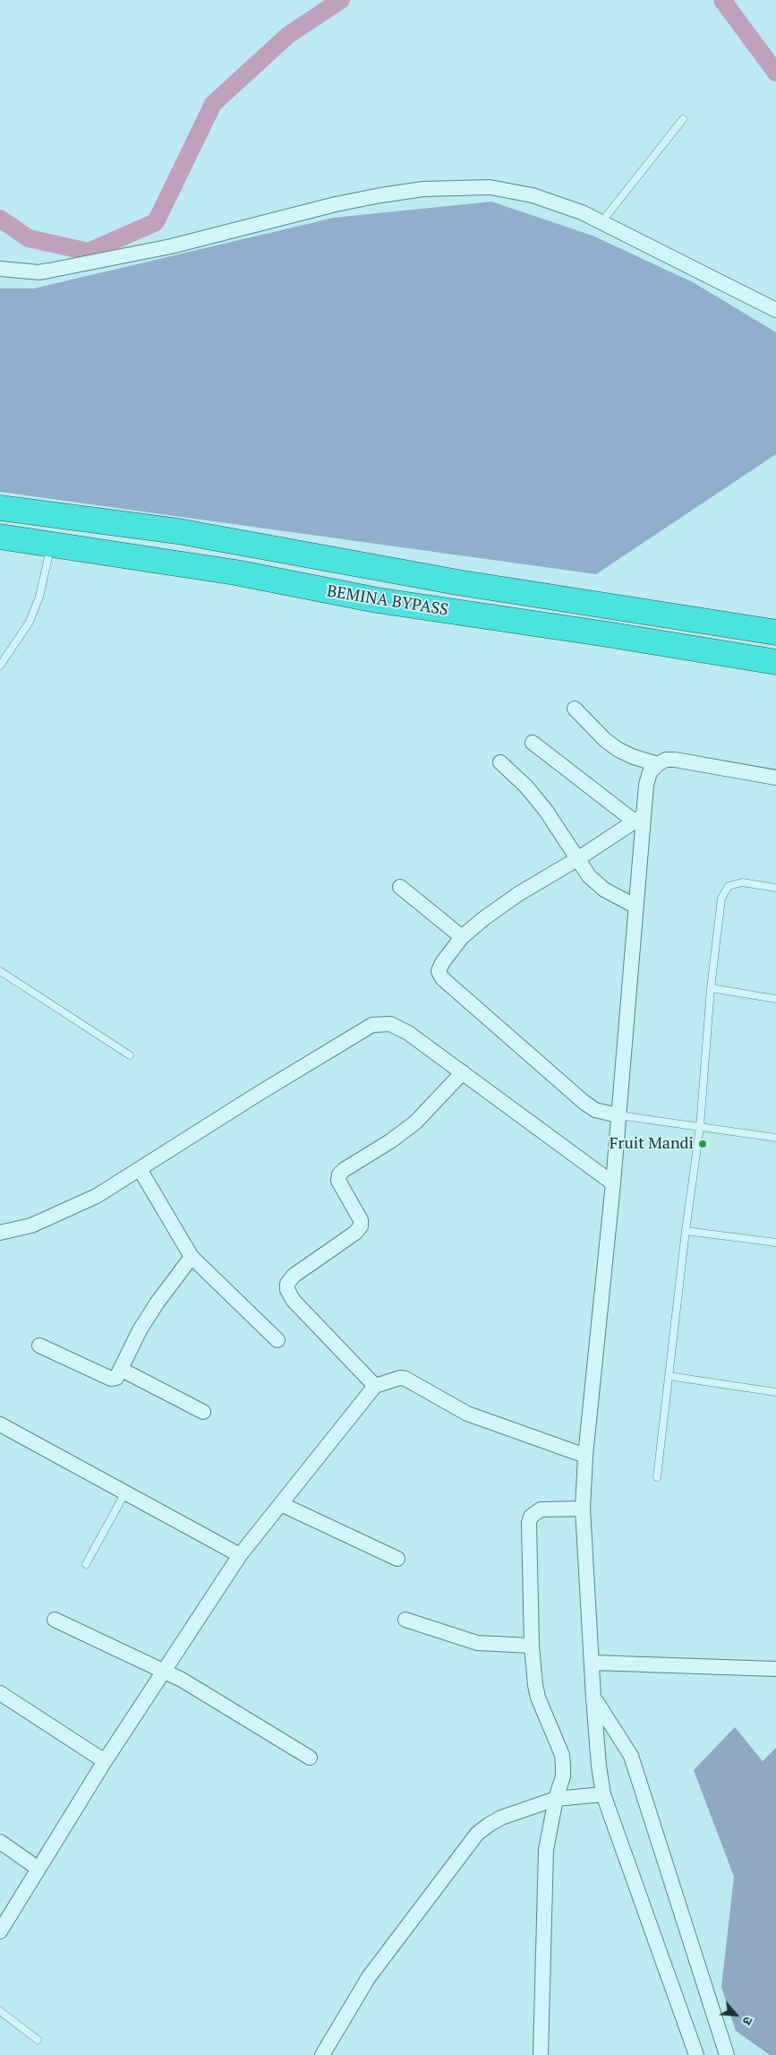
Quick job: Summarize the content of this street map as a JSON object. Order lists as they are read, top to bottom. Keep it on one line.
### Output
{"streets":{"highway":["BEMINA BYPASS"]},"places":["Fruit Mandi"],"north":"bottom right"}
